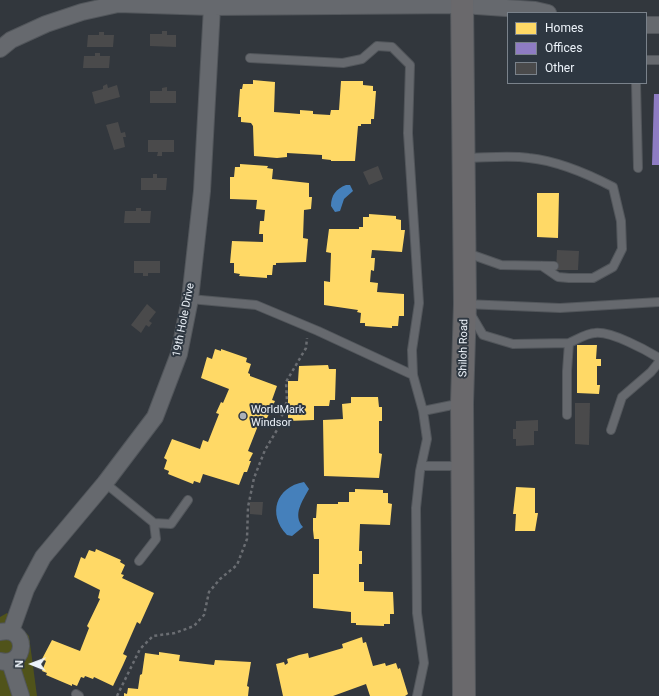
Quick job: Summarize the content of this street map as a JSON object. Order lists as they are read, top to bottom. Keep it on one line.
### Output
{"streets":{"main road":["Shiloh Road"],"street":["19th Hole Drive"]},"places":["WorldMark Windsor"],"legend":["Homes","Offices","Other"],"north":"left"}
